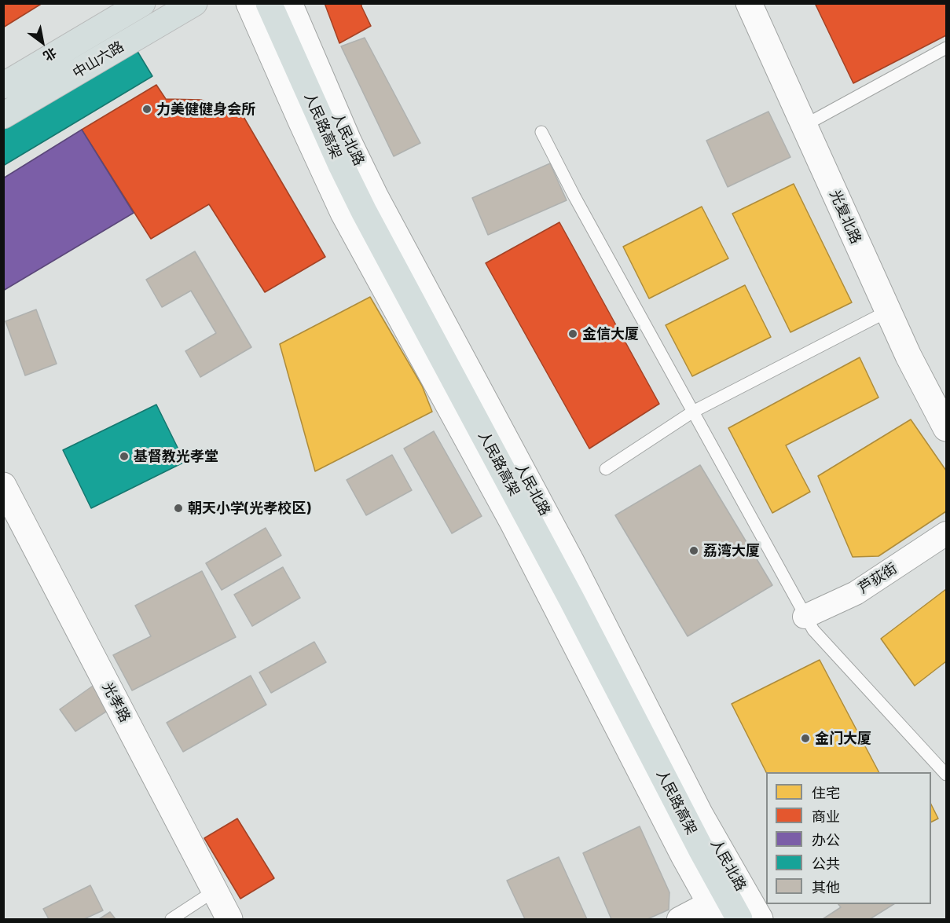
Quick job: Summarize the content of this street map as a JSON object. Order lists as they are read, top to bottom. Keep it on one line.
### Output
{"streets":{"main road":["中山六路","人民路高架","人民北路","光复北路","光孝路"],"street":["芦荻街"]},"places":["力美健健身会所","金信大厦","基督教光孝堂","朝天小学(光孝校区)","荔湾大厦","金门大厦"],"legend":["住宅","商业","办公","公共","其他"],"north":"bottom right"}
